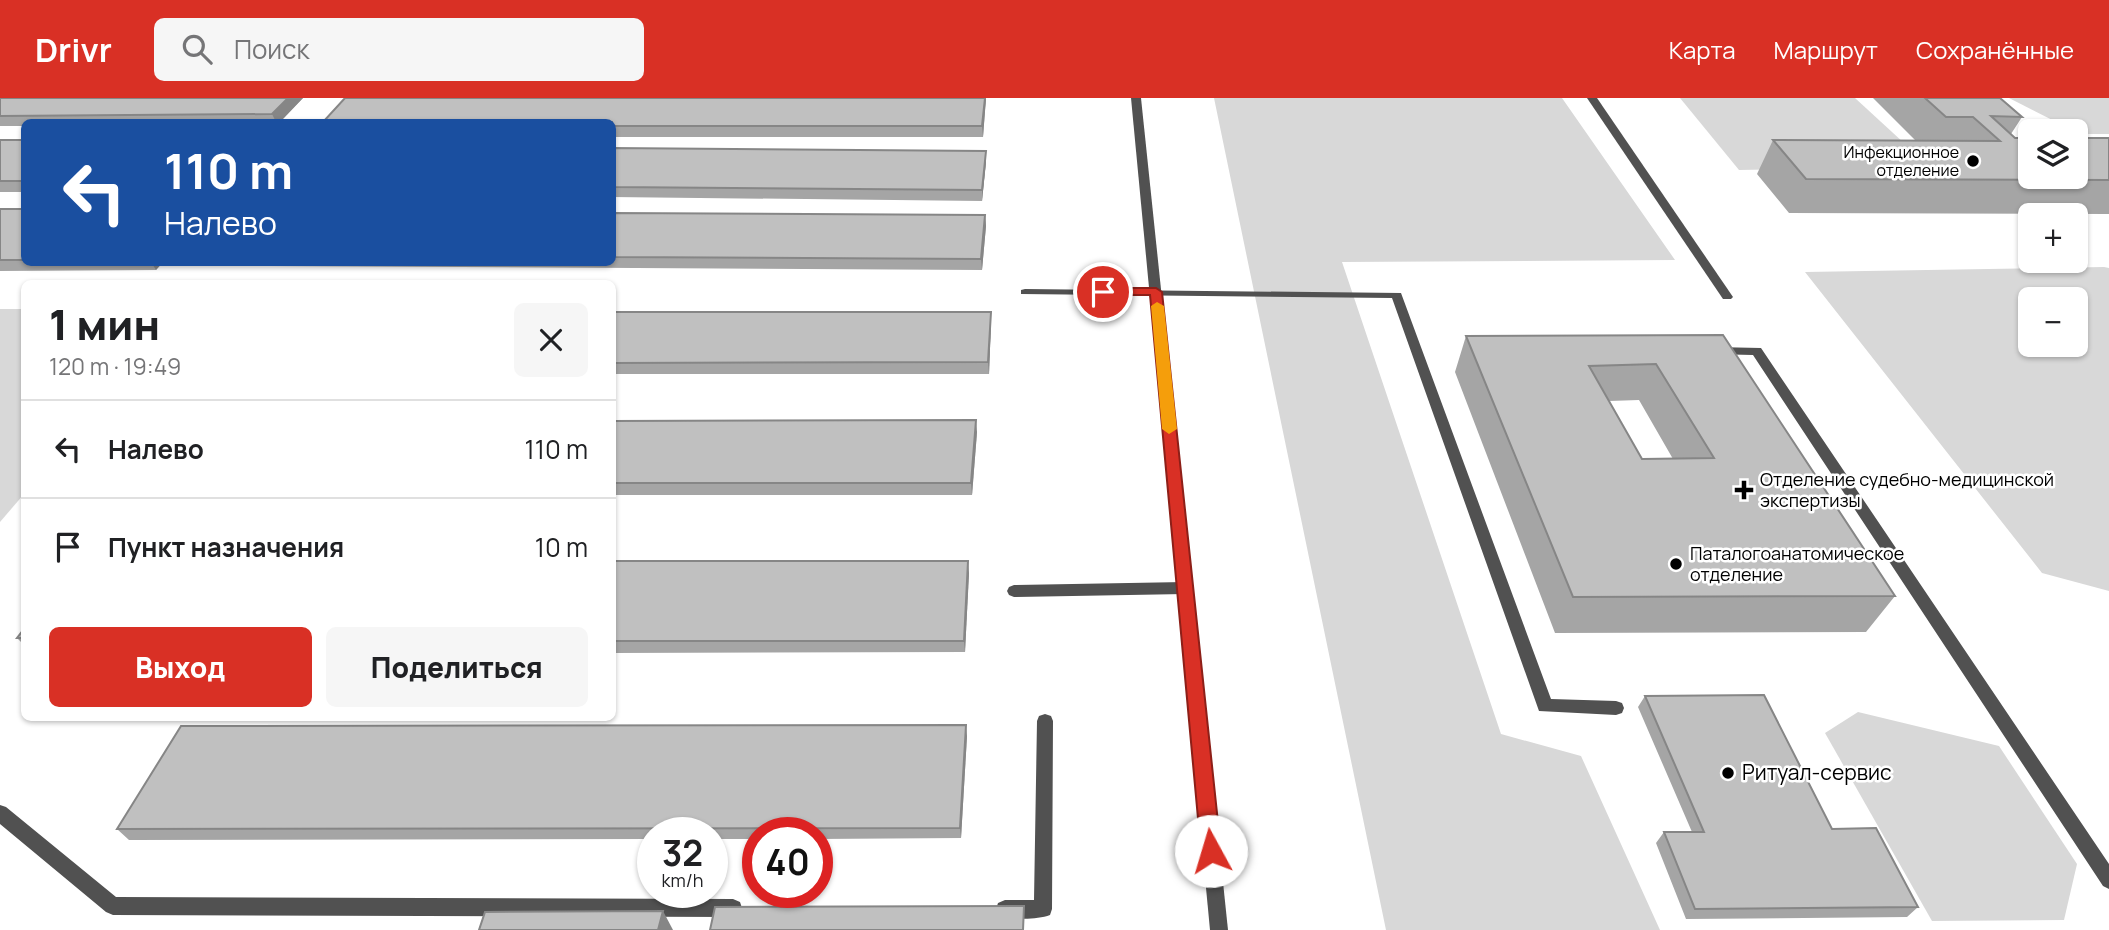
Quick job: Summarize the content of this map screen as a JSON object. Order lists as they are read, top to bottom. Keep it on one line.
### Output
{"places":{"other":["Инфекционное отделение","Паталогоанатомическое отделение","Ритуал-сервис"],"health":["Отделение судебно-медицинской экспертизы"]},"page":{"header":"Drivr","search":"Поиск","nav":["Карта","Маршрут","Сохранённые"],"map_buttons":["+","−"],"turn":["110 m","Налево"],"heading":["1 мин","120 m · 19:49"],"list":[{"name":"Налево","value":"110 m"},{"name":"Пункт назначения","value":"10 m"}],"buttons":["Выход","Поделиться"],"speed":"32 km/h","limit":"40"}}
